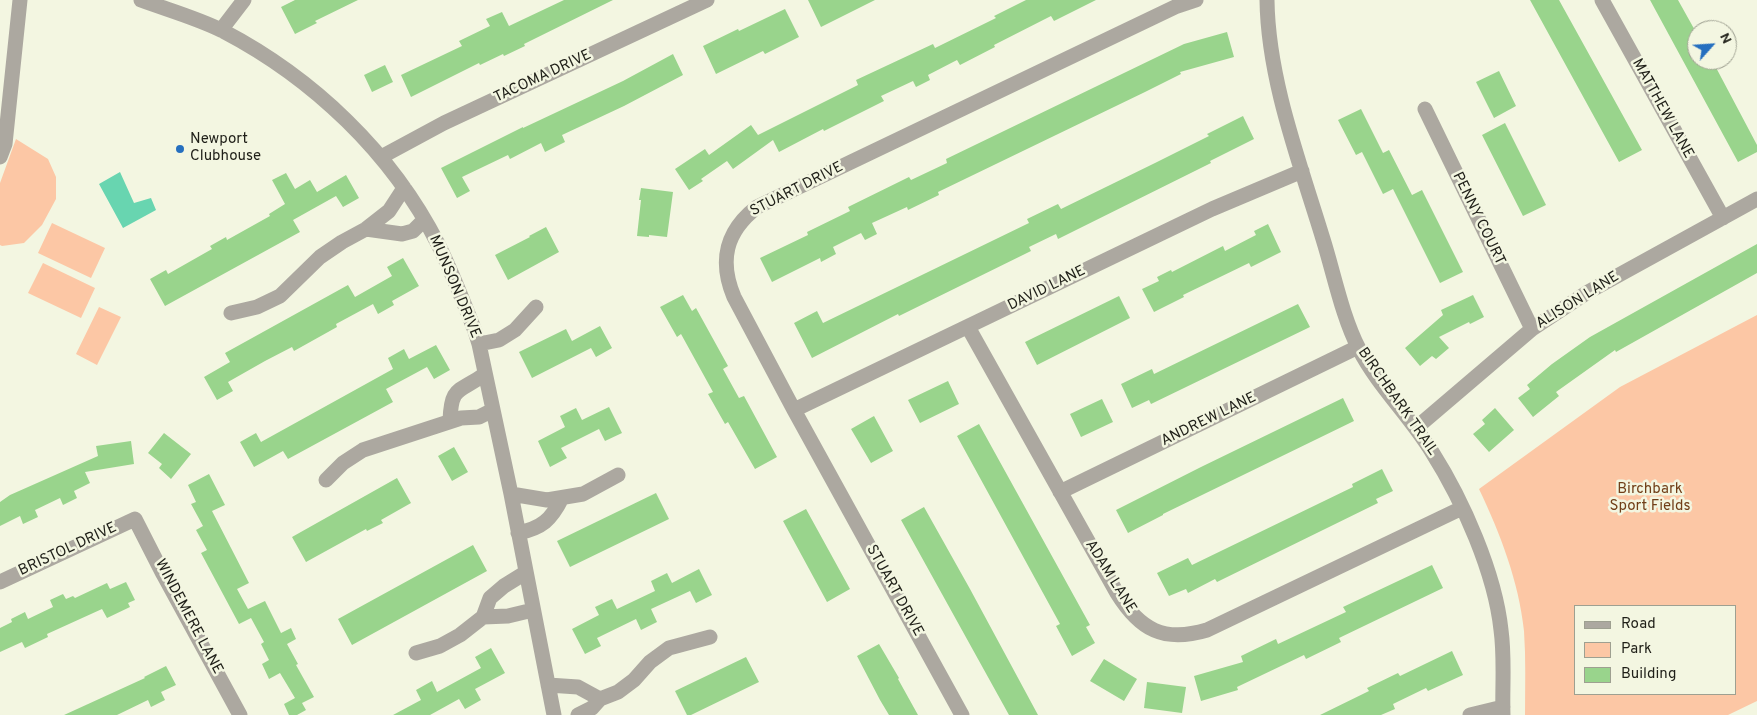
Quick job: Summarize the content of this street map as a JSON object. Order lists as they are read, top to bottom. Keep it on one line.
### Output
{"streets":{"street":["TACOMA DRIVE","MATTHEW LANE","STUART DRIVE","PENNY COURT","MUNSON DRIVE","DAVID LANE","ALISON LANE","BIRCHBARK TRAIL","ANDREW LANE","BRISTOL DRIVE","ADAM LANE","WINDEMERE LANE"]},"crossings":[["TACOMA DRIVE","MUNSON DRIVE"],["MATTHEW LANE","ALISON LANE"],["STUART DRIVE","DAVID LANE"],["PENNY COURT","ALISON LANE"],["DAVID LANE","BIRCHBARK TRAIL"],["DAVID LANE","ADAM LANE"],["ALISON LANE","BIRCHBARK TRAIL"],["BIRCHBARK TRAIL","ANDREW LANE"],["BIRCHBARK TRAIL","ADAM LANE"],["ANDREW LANE","ADAM LANE"],["BRISTOL DRIVE","WINDEMERE LANE"]],"parks":["Birchbark Sport Fields"],"places":["Newport Clubhouse"],"legend":["Road","Park","Building"],"north":"top right"}
